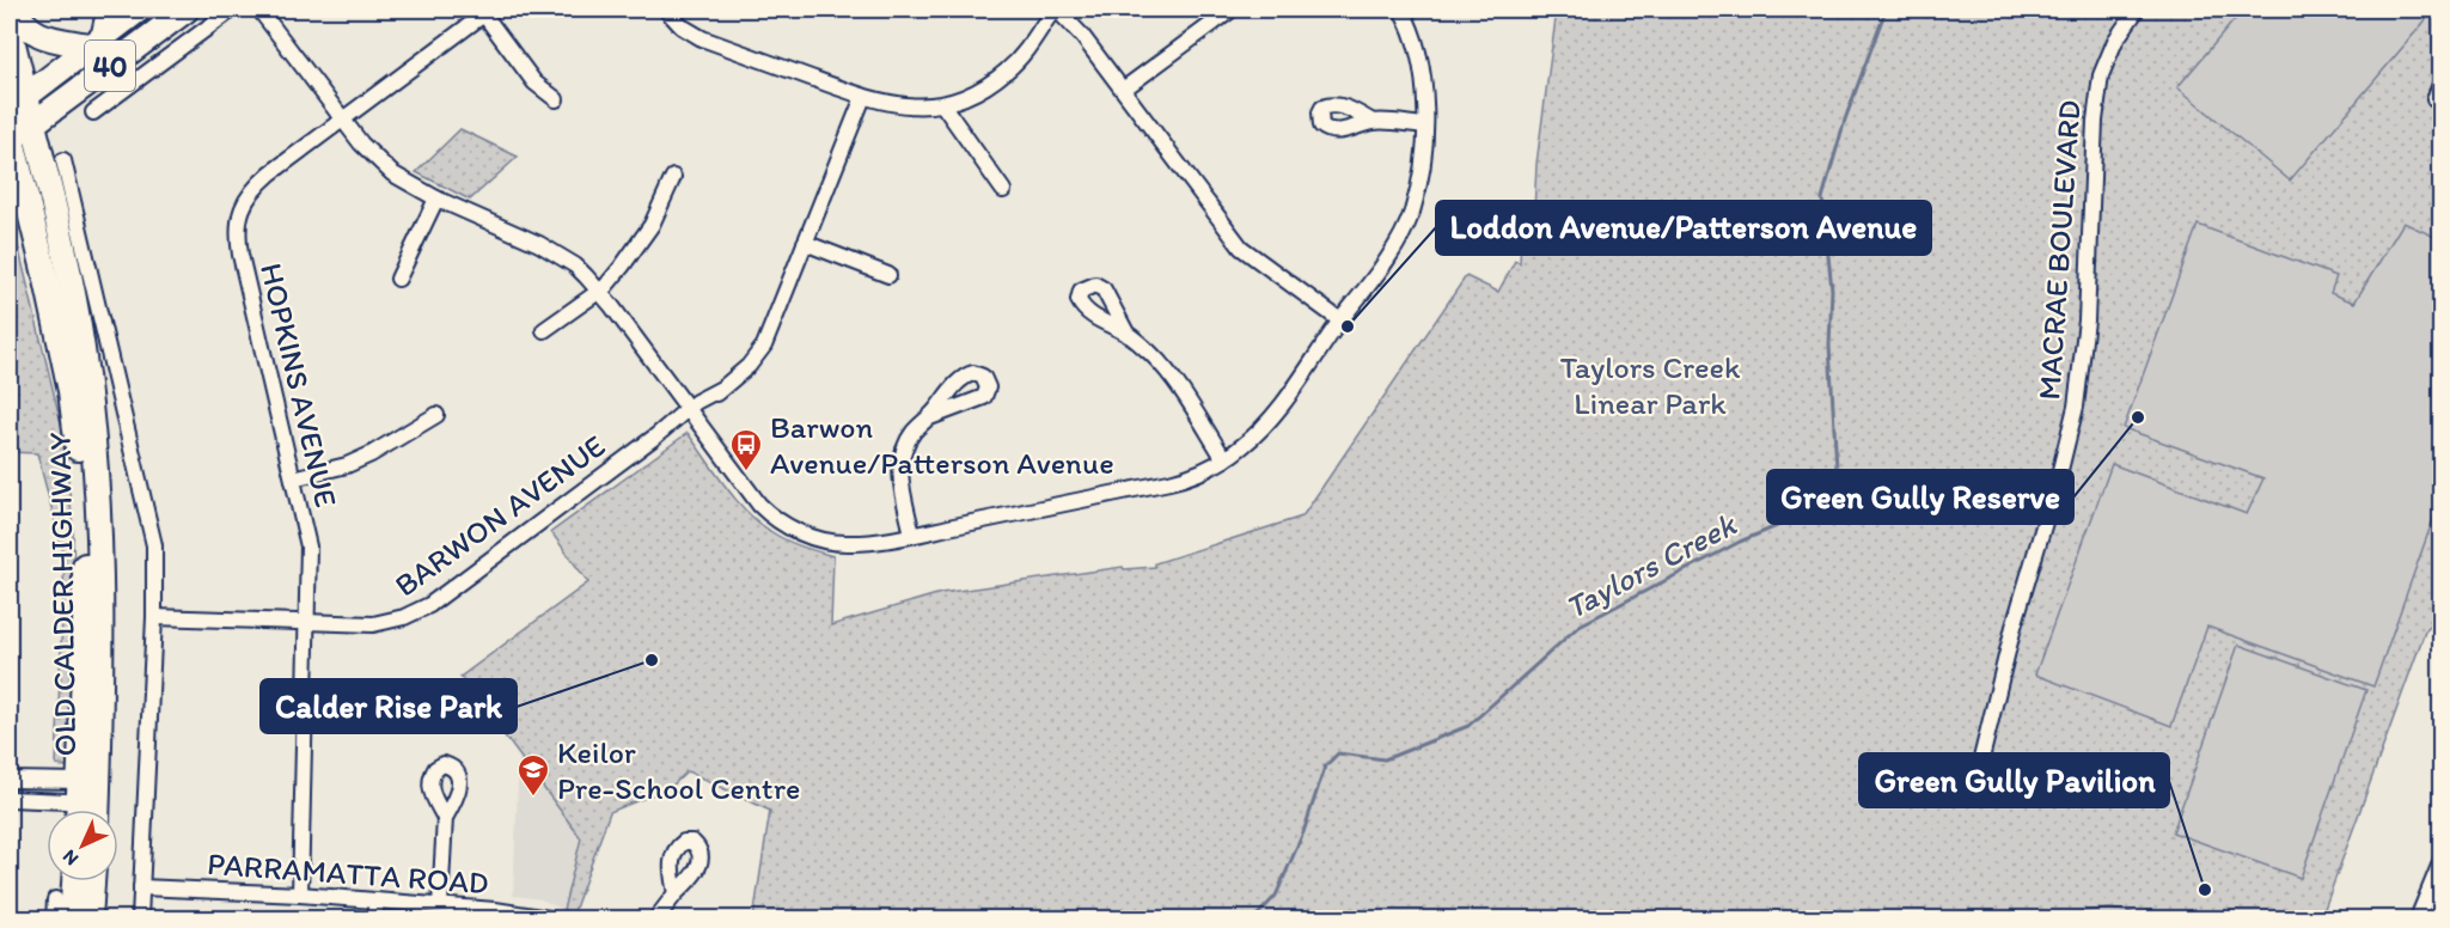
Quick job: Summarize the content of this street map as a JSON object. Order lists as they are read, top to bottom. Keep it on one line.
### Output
{"streets":{"main road":["40","OLD CALDER HIGHWAY"],"street":["MACRAE BOULEVARD","HOPKINS AVENUE","BARWON AVENUE","PARRAMATTA ROAD"]},"crossings":[["40","OLD CALDER HIGHWAY"],["HOPKINS AVENUE","BARWON AVENUE"],["HOPKINS AVENUE","PARRAMATTA ROAD"]],"water":["Taylors Creek"],"parks":["Taylors Creek Linear Park"],"places":{"other":["Loddon Avenue/Patterson Avenue","Green Gully Reserve","Calder Rise Park","Green Gully Pavilion"],"bus stop":["Barwon Avenue/Patterson Avenue"],"school or university":["Keilor Pre-School Centre"]},"north":"bottom left"}
